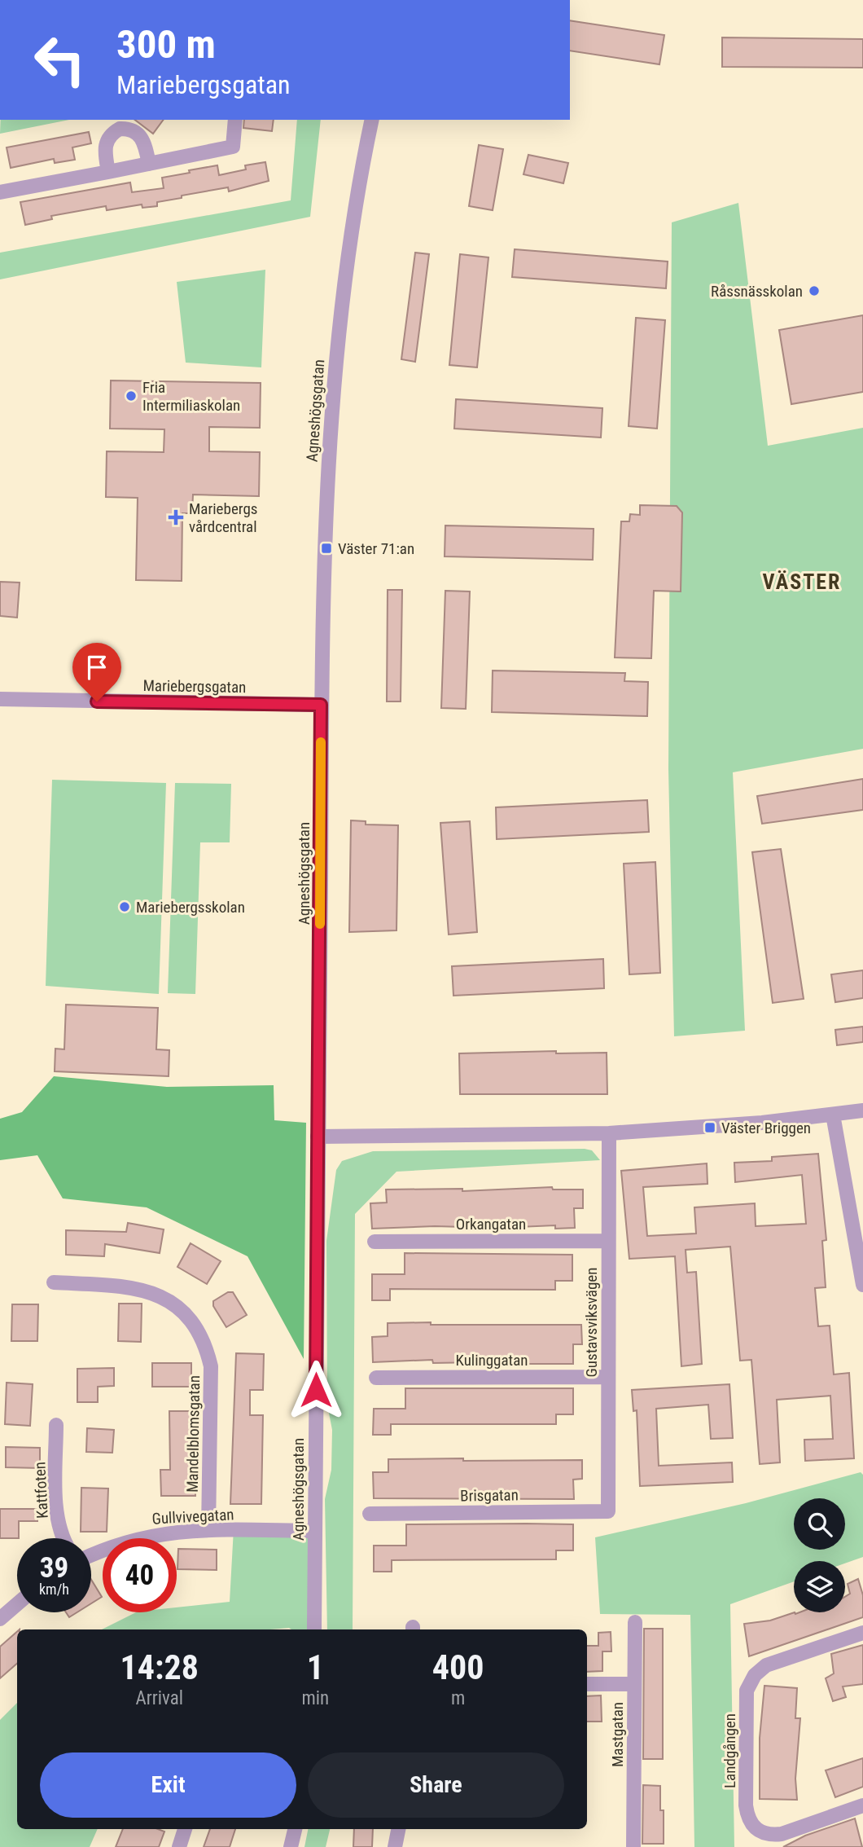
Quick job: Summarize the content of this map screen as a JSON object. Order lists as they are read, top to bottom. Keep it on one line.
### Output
{"streets":{"street":["Agneshögsgatan","Mariebergsgatan","Orkangatan","Gustavsviksvägen","Kulinggatan","Mandelblomsgatan","Kattfoten","Brisgatan","Gullvivegatan","Mastgatan","Landgången"]},"crossings":[["Agneshögsgatan","Mariebergsgatan"],["Agneshögsgatan","Gullvivegatan"],["Orkangatan","Gustavsviksvägen"],["Gustavsviksvägen","Kulinggatan"],["Gustavsviksvägen","Brisgatan"],["Mandelblomsgatan","Gullvivegatan"]],"districts":["VÄSTER"],"places":{"other":["Råssnässkolan","Fria Intermiliaskolan","Mariebergsskolan"],"health":["Mariebergs vårdcentral"],"transit":["Väster 71:an","Väster Briggen"]},"page":{"turn":["300 m","Mariebergsgatan"],"speed":"39 km/h","limit":"40","eta":["14:28","Arrival","1","min","400","m"],"buttons":["Exit","Share"]}}
